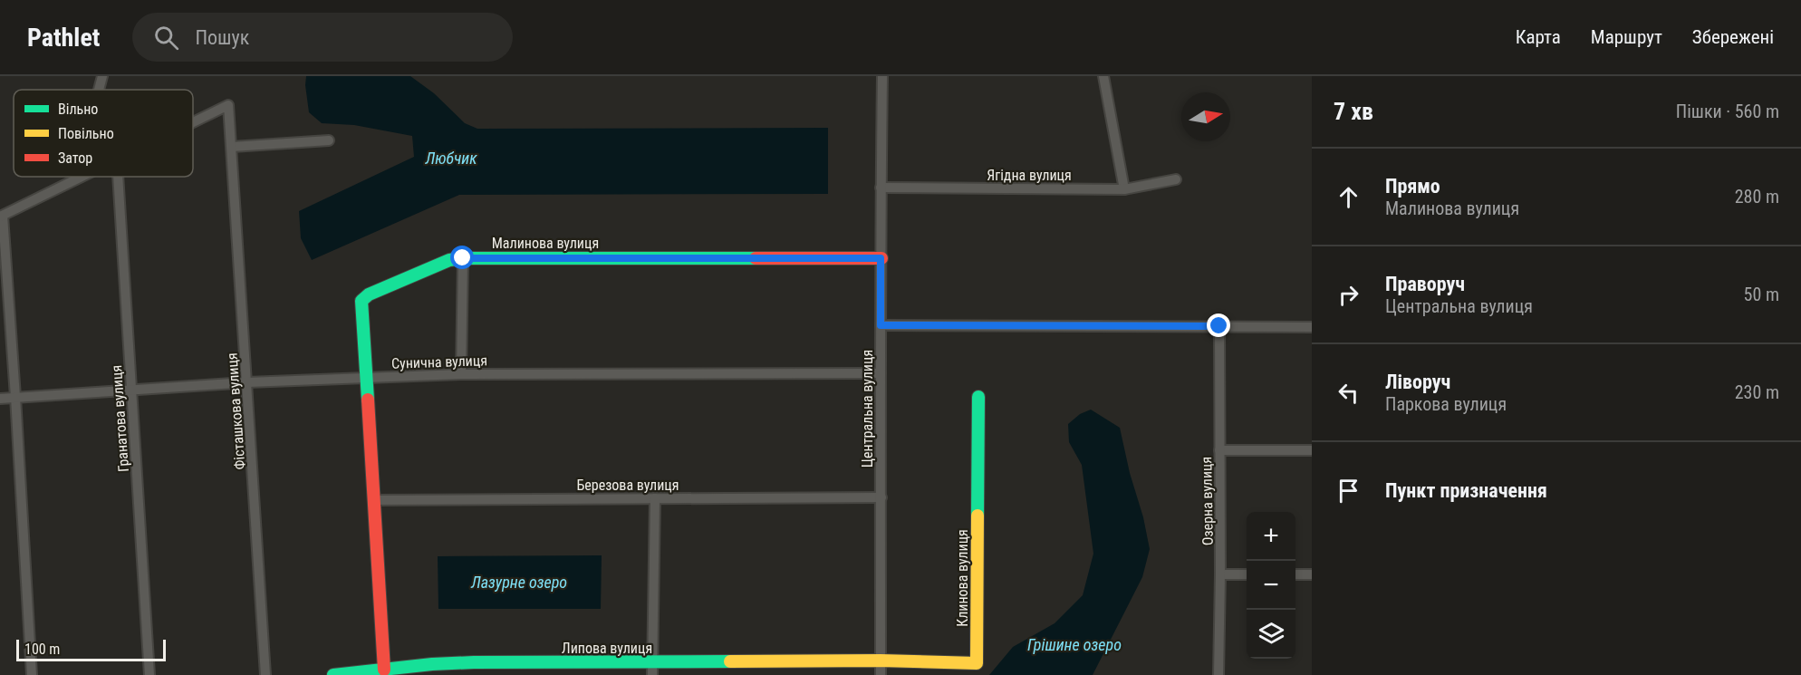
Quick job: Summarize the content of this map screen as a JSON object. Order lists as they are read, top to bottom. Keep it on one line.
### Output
{"streets":{"street":["Ягідна вулиця","Малинова вулиця","Сунична вулиця","Центральна вулиця","Фісташкова вулиця","Гранатова вулиця","Березова вулиця","Озерна вулиця","Клинова вулиця","Липова вулиця"]},"crossings":[["Ягідна вулиця","Центральна вулиця"],["Малинова вулиця","Сунична вулиця"],["Малинова вулиця","Центральна вулиця"],["Малинова вулиця","Березова вулиця"],["Малинова вулиця","Липова вулиця"],["Сунична вулиця","Центральна вулиця"],["Сунична вулиця","Фісташкова вулиця"],["Сунична вулиця","Гранатова вулиця"],["Центральна вулиця","Березова вулиця"],["Центральна вулиця","Клинова вулиця"],["Центральна вулиця","Липова вулиця"],["Клинова вулиця","Липова вулиця"]],"water":["Любчик","Лазурне озеро","Грішине озеро"],"legend":["Вільно","Повільно","Затор"],"scale_bar":"100 m","north":"right","page":{"header":"Pathlet","search":"Пошук","nav":["Карта","Маршрут","Збережені"],"heading":["7 хв","Пішки · 560 m"],"list":[["Прямо","Малинова вулиця","280 m"],["Праворуч","Центральна вулиця","50 m"],["Ліворуч","Паркова вулиця","230 m"],"Пункт призначення"],"map_buttons":["+","−"],"scale":"100 m"}}
